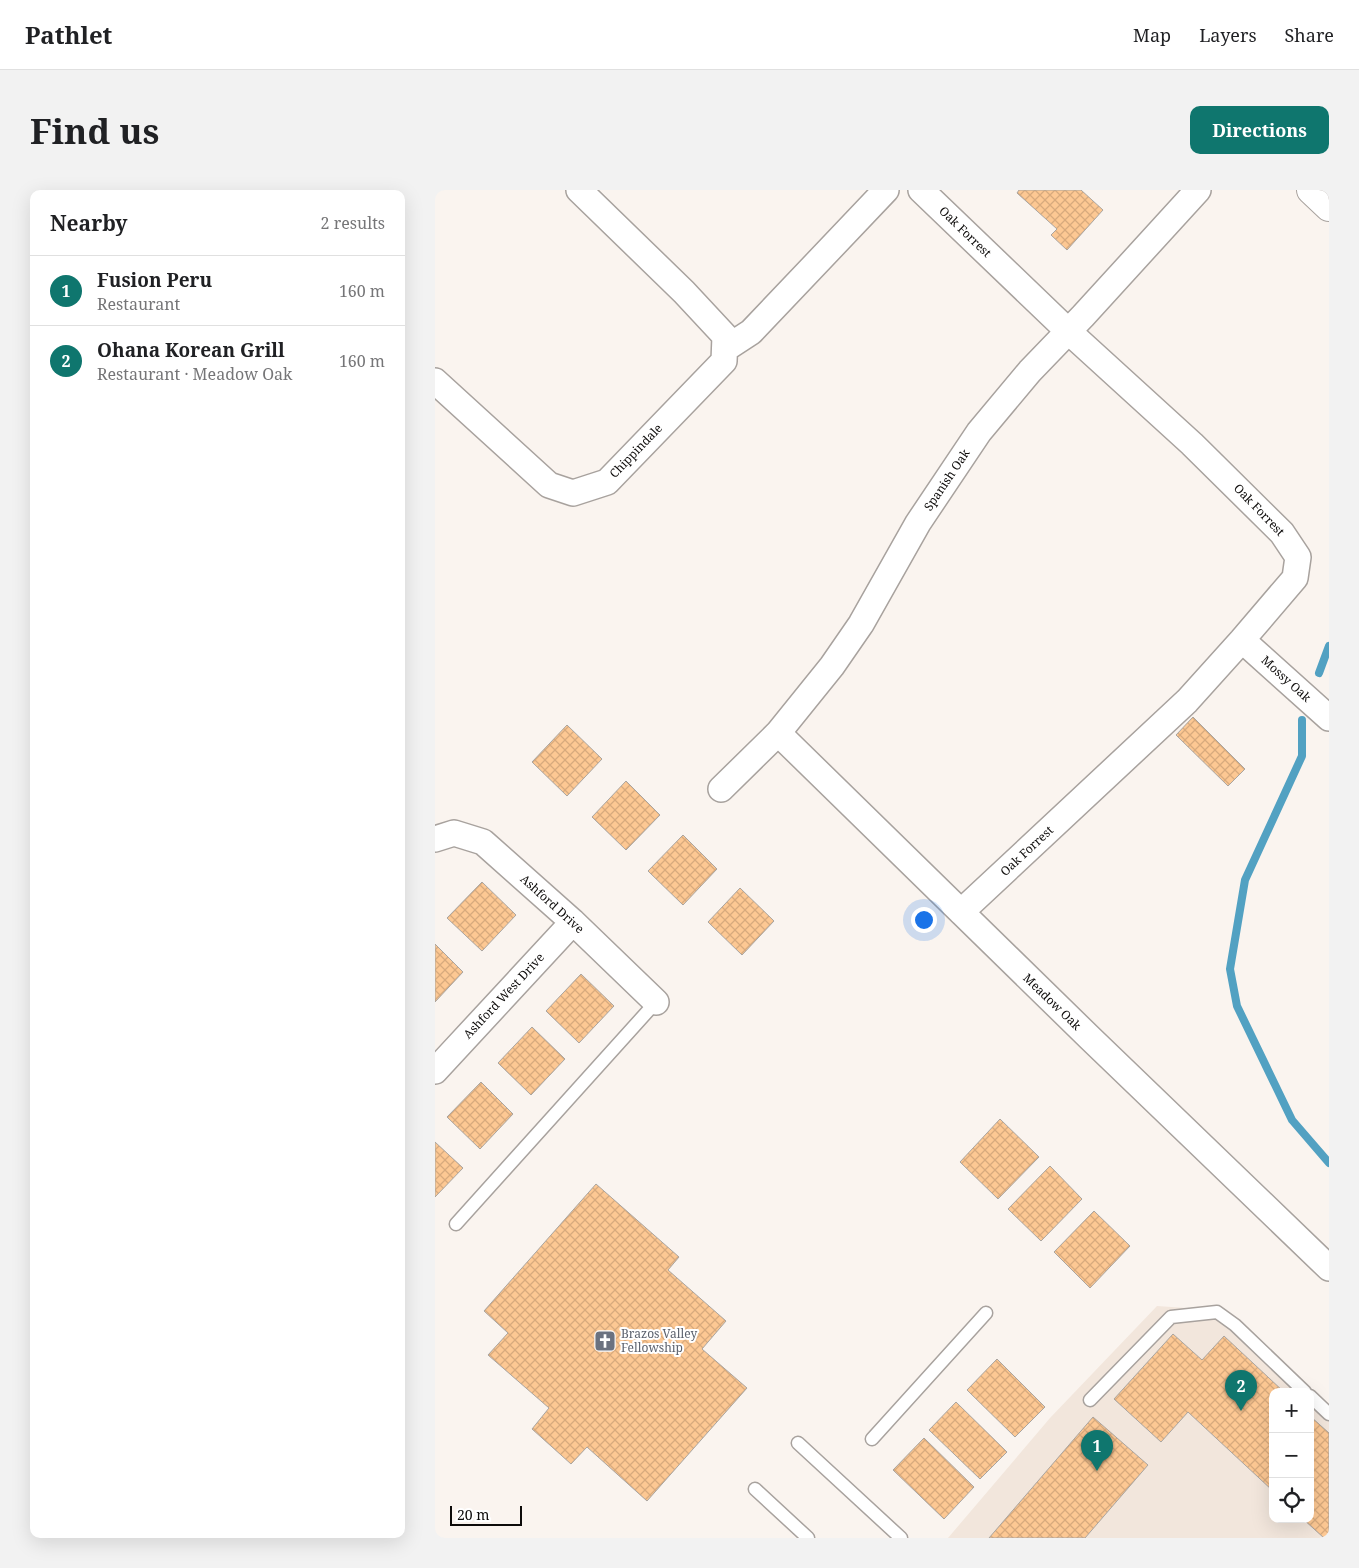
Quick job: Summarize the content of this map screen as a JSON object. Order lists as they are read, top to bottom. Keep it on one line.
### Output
{"streets":{"street":["Oak Forrest","Chippindale","Spanish Oak","Mossy Oak","Ashford Drive","Ashford West Drive","Meadow Oak"]},"crossings":[["Oak Forrest","Spanish Oak"],["Oak Forrest","Mossy Oak"],["Oak Forrest","Meadow Oak"],["Spanish Oak","Meadow Oak"],["Ashford Drive","Ashford West Drive"]],"places":{"church":["Brazos Valley Fellowship"]},"scale_bar":"20 m","page":{"header":"Pathlet","nav":["Map","Layers","Share"],"buttons":"Directions","title":"Find us","heading":["Nearby","2 results"],"list":[{"mark":"1","name":"Fusion Peru","note":"Restaurant","value":"160 m"},{"mark":"2","name":"Ohana Korean Grill","note":"Restaurant · Meadow Oak","value":"160 m"}],"pins":["2","1"],"map_buttons":["+","−"],"scale":"20 m"}}
